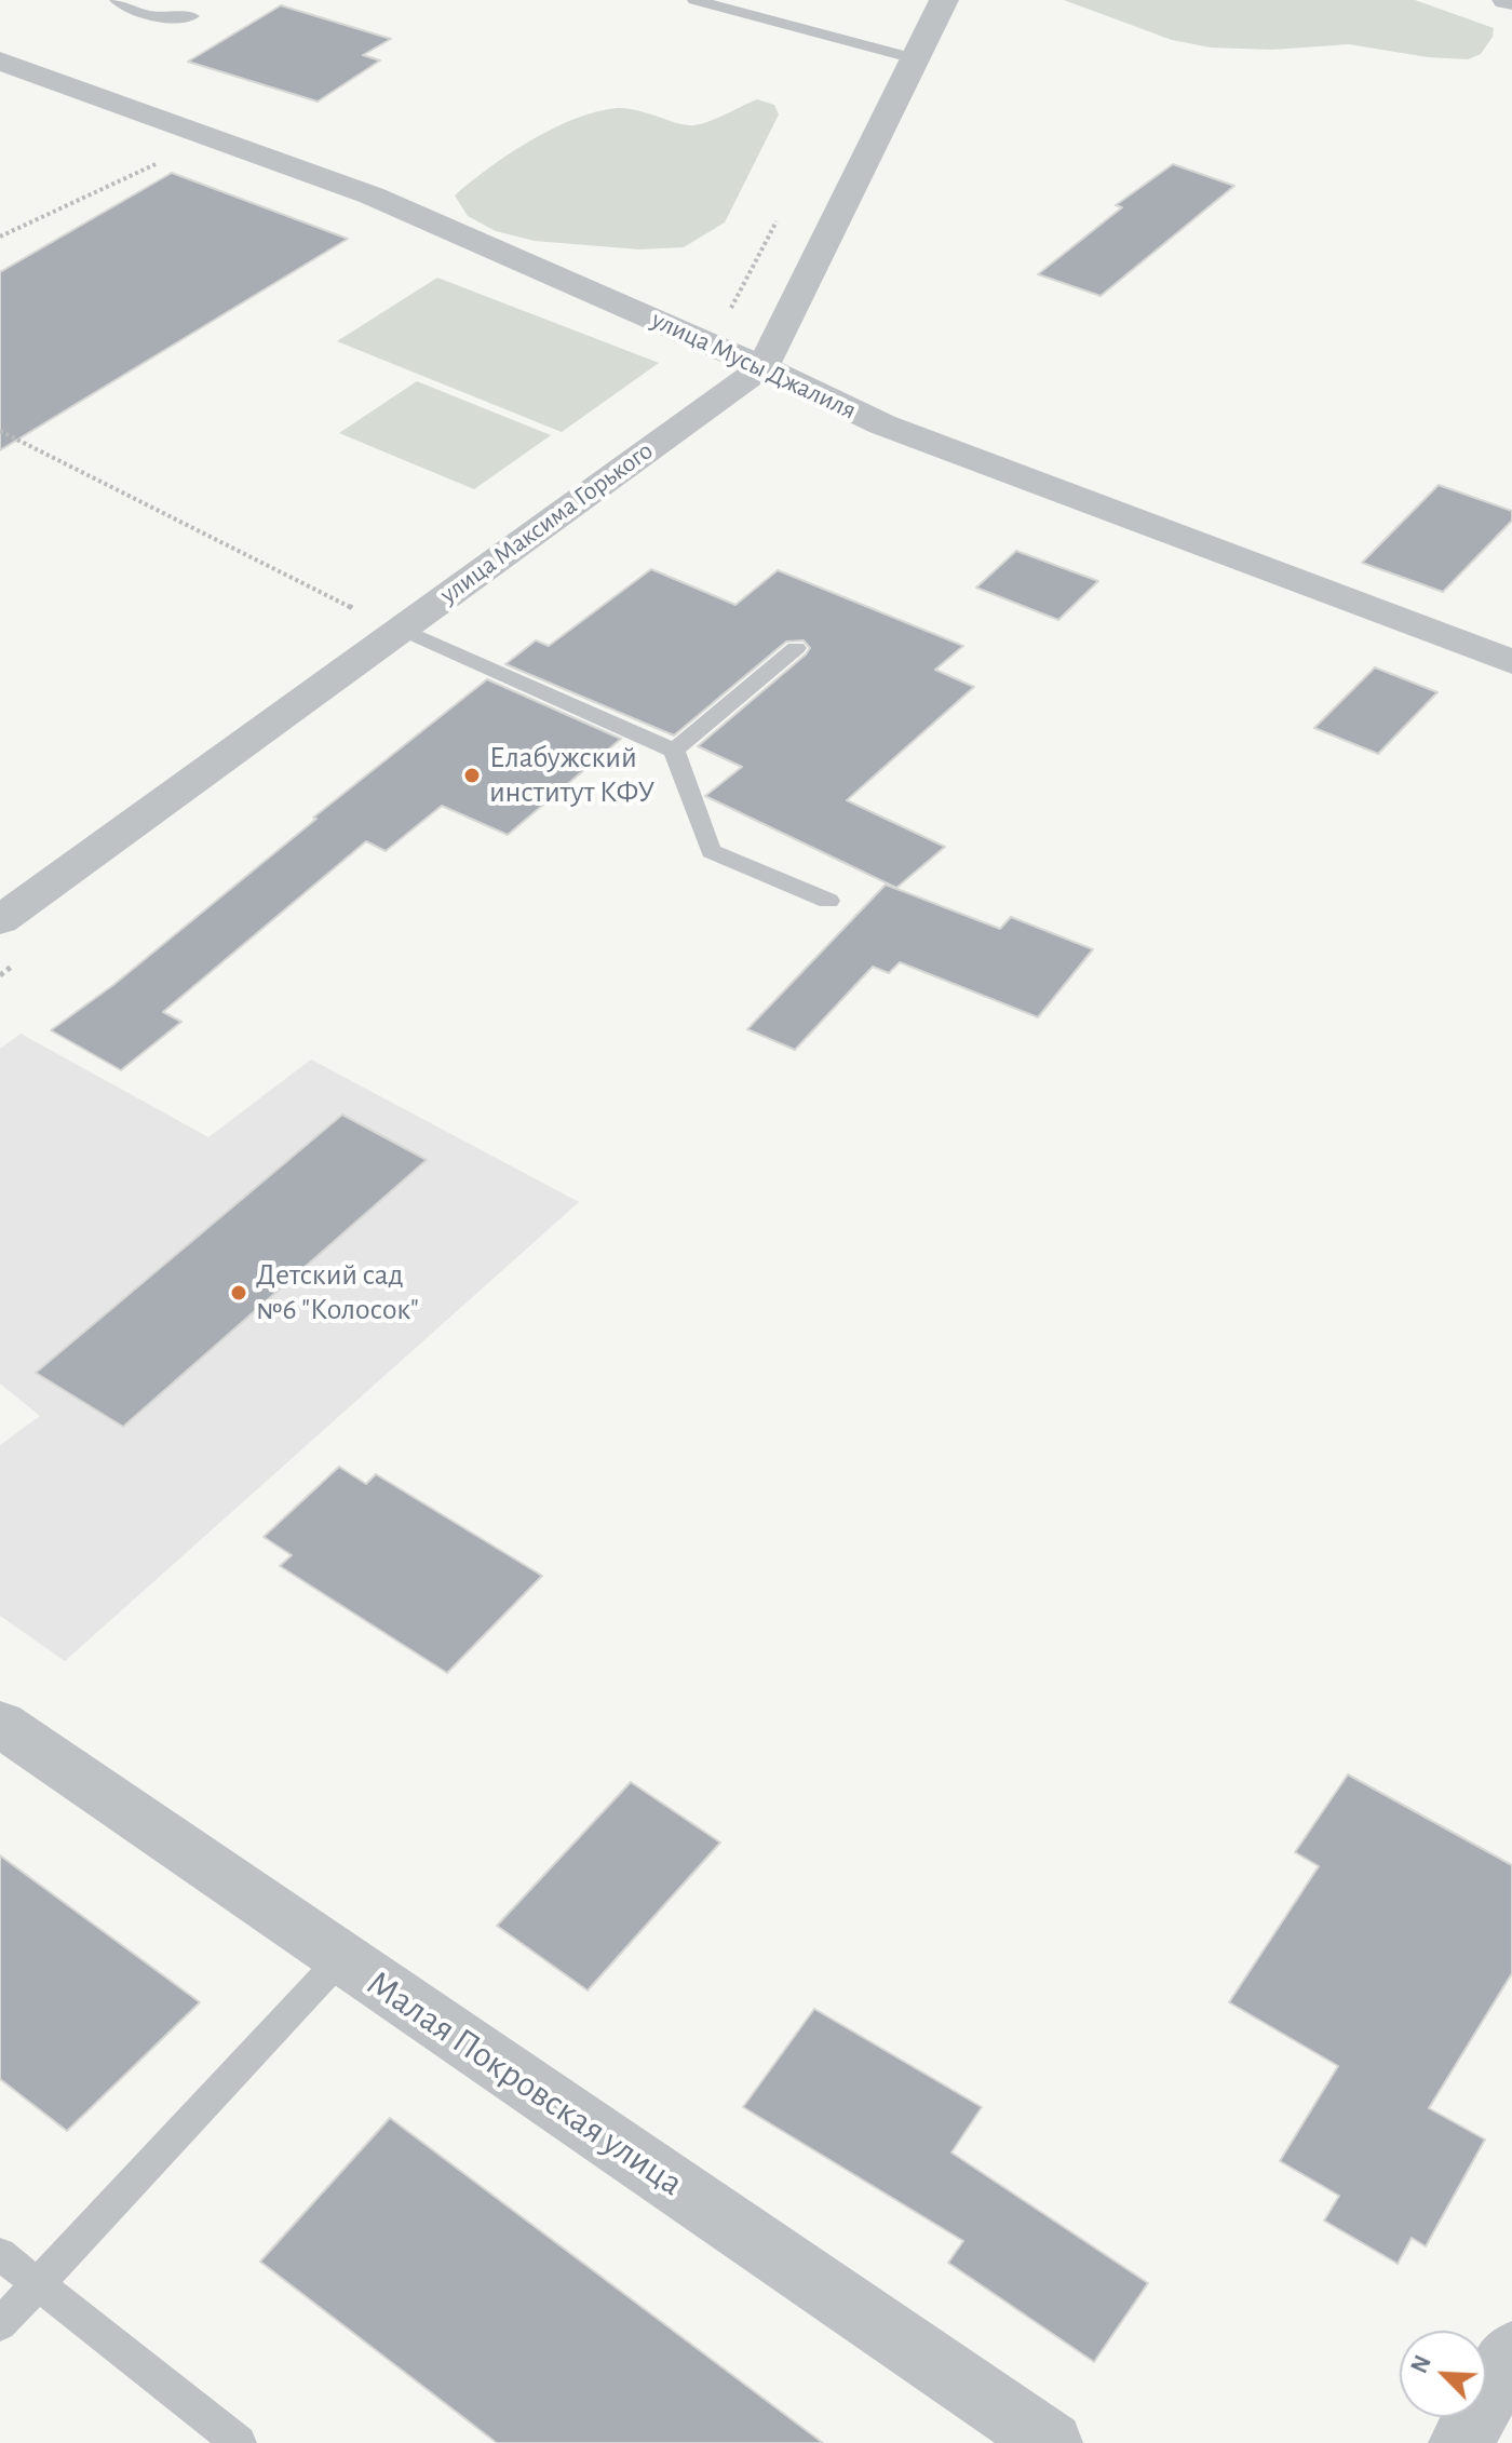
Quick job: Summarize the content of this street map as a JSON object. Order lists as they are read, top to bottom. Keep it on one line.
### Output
{"streets":{"street":["улица Мусы Джалиля","улица Максима Горького","Малая Покровская улица"]},"crossings":[["улица Мусы Джалиля","улица Максима Горького"]],"places":["Елабужский институт КФУ","Детский сад №6 \"Колосок\""],"north":"top left"}
